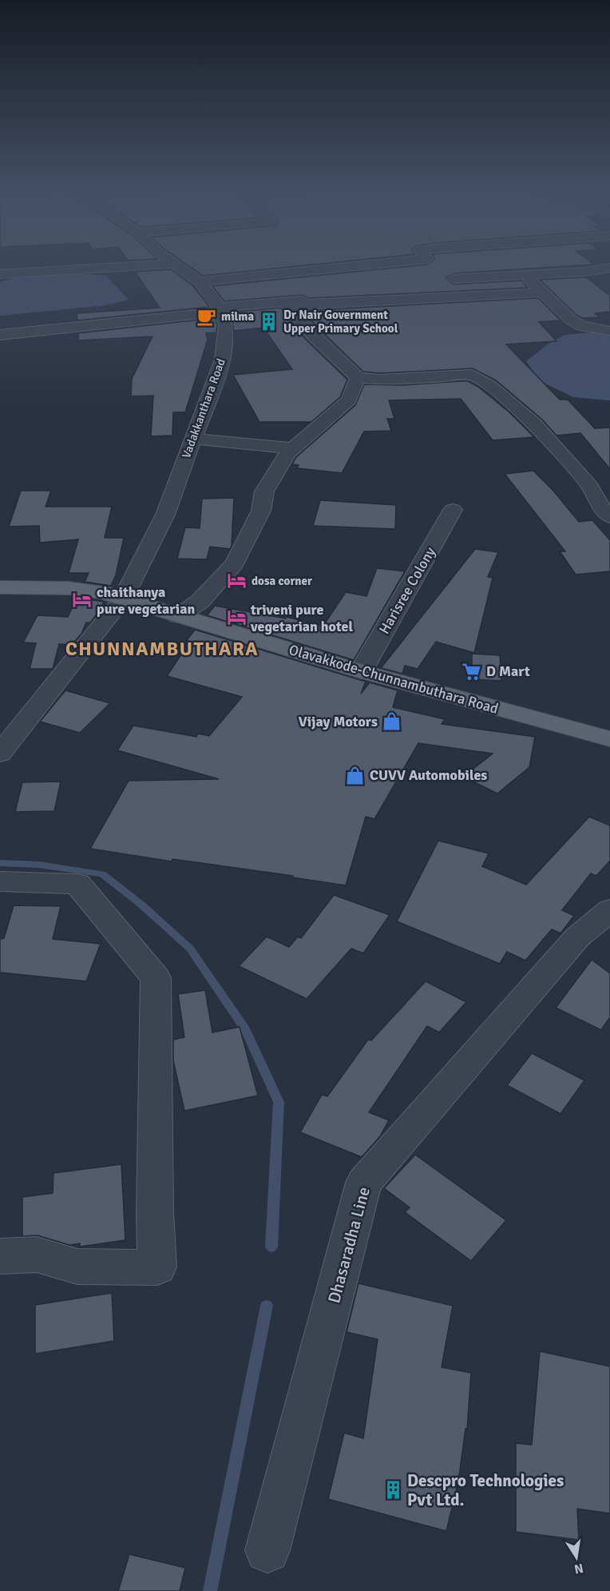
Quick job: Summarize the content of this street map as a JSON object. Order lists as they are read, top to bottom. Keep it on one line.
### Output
{"streets":{"main road":["Olavakkode-Chunnambuthara Road"],"street":["Vadakkanthara Road","Harisree Colony","Dhasaradha Line"]},"crossings":[["Vadakkanthara Road","Olavakkode-Chunnambuthara Road"],["Harisree Colony","Olavakkode-Chunnambuthara Road"]],"districts":["CHUNNAMBUTHARA"],"places":{"cafe":["milma"],"building":["Dr Nair Government Upper Primary School","Descpro Technologies Pvt Ltd."],"hotel":["dosa corner","chaithanya pure vegetarian","triveni pure vegetarian hotel"],"supermarket":["D Mart"],"shop":["Vijay Motors","CUVV Automobiles"]},"north":"bottom"}
